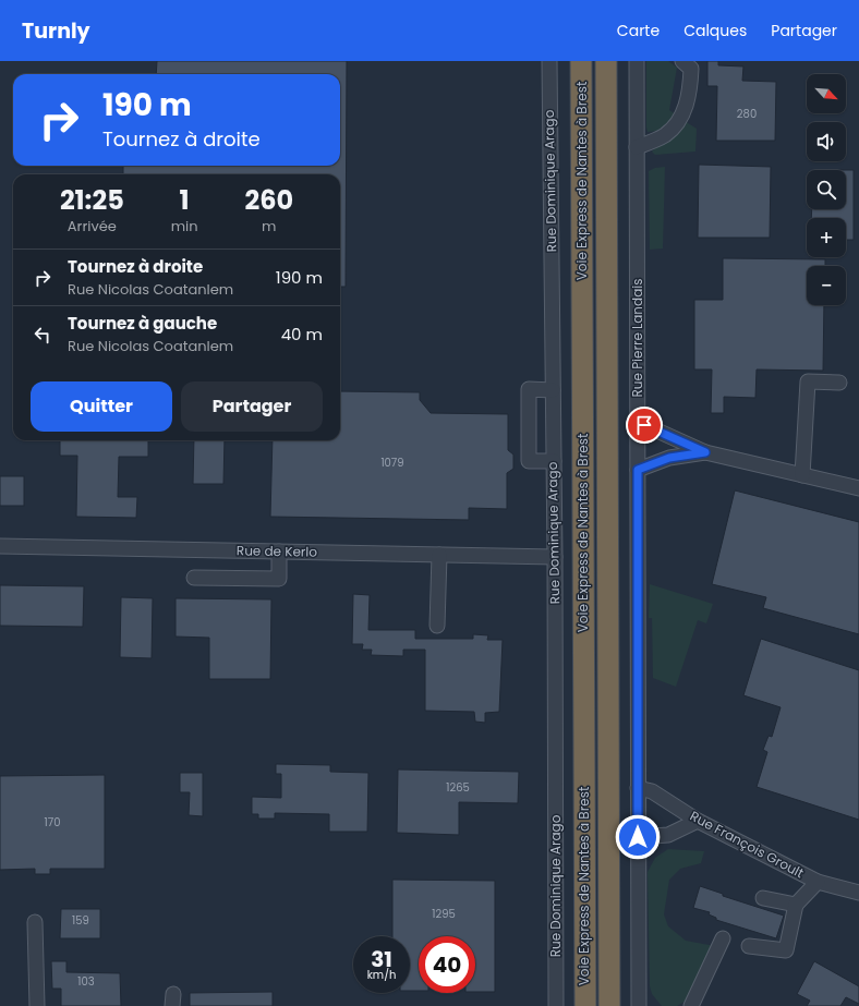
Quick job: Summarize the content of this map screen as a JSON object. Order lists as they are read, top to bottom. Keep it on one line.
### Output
{"streets":{"highway":["Voie Express de Nantes à Brest"],"street":["Rue Dominique Arago","Rue Pierre Landais","Rue de Kerlo","Rue François Groult"]},"crossings":[["Rue Dominique Arago","Rue de Kerlo"],["Rue Pierre Landais","Rue François Groult"]],"house_numbers":["280","1079","1265","170","1295","159","103"],"north":"bottom right","page":{"header":"Turnly","nav":["Carte","Calques","Partager"],"map_buttons":["+","−"],"turn":["190 m","Tournez à droite"],"eta":["21:25","Arrivée","1","min","260","m"],"list":[{"name":"Tournez à droite","note":"Rue Nicolas Coatanlem","value":"190 m"},{"name":"Tournez à gauche","note":"Rue Nicolas Coatanlem","value":"40 m"}],"buttons":["Quitter","Partager"],"speed":"31 km/h","limit":"40"}}
